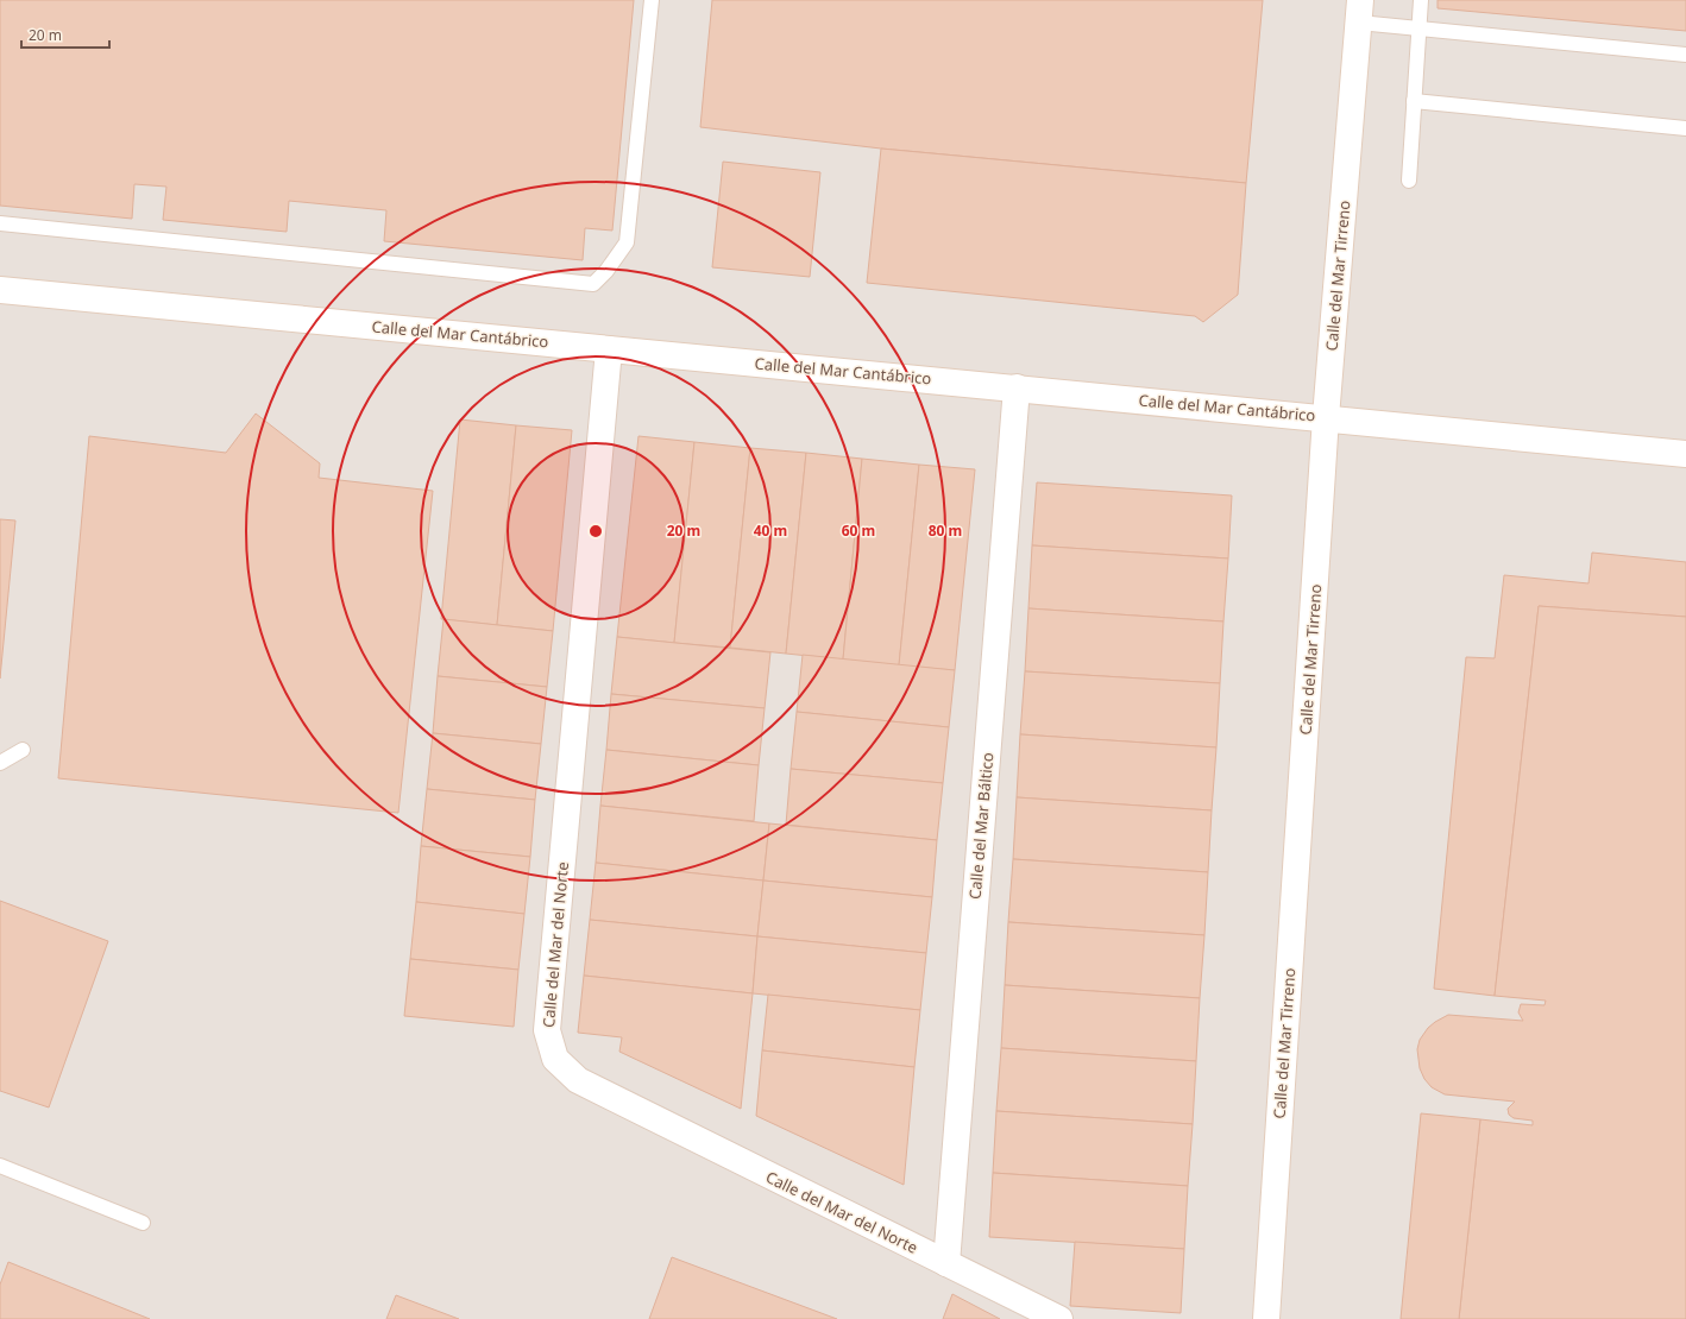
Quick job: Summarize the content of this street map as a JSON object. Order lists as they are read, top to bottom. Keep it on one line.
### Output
{"streets":{"street":["Calle del Mar Tirreno","Calle del Mar Cantábrico","Calle del Mar Báltico","Calle del Mar del Norte"]},"crossings":[["Calle del Mar Tirreno","Calle del Mar Cantábrico"],["Calle del Mar Cantábrico","Calle del Mar Báltico"],["Calle del Mar Cantábrico","Calle del Mar del Norte"],["Calle del Mar Báltico","Calle del Mar del Norte"]],"scale_bar":"20 m","rings":["20 m","40 m","60 m","80 m"]}
